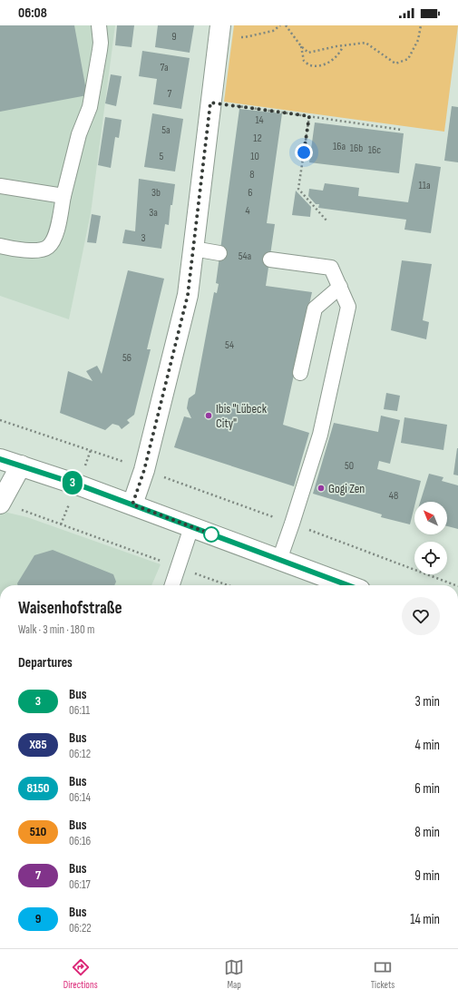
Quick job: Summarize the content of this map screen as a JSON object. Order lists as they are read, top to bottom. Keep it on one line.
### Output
{"places":["Ibis \"Lübeck City\"","Gogi Zen"],"lines":["bus line 3"],"house_numbers":["9","7a","7","14","5a","12","16a","16b","16c","5","10","8","11a","3b","6","4","3a","3","54a","54","56","50","48"],"north":"top left","page":{"status":"06:08","on_map":"3","heading":[["Waisenhofstraße","Walk · 3 min · 180 m"],"Departures"],"list":[{"mark":"3","name":"Bus","note":"06:11","value":"3 min"},{"mark":"X85","name":"Bus","note":"06:12","value":"4 min"},{"mark":"8150","name":"Bus","note":"06:14","value":"6 min"},{"mark":"510","name":"Bus","note":"06:16","value":"8 min"},{"mark":"7","name":"Bus","note":"06:17","value":"9 min"},{"mark":"9","name":"Bus","note":"06:22","value":"14 min"}],"tabs":["Directions","Map","Tickets"]}}
